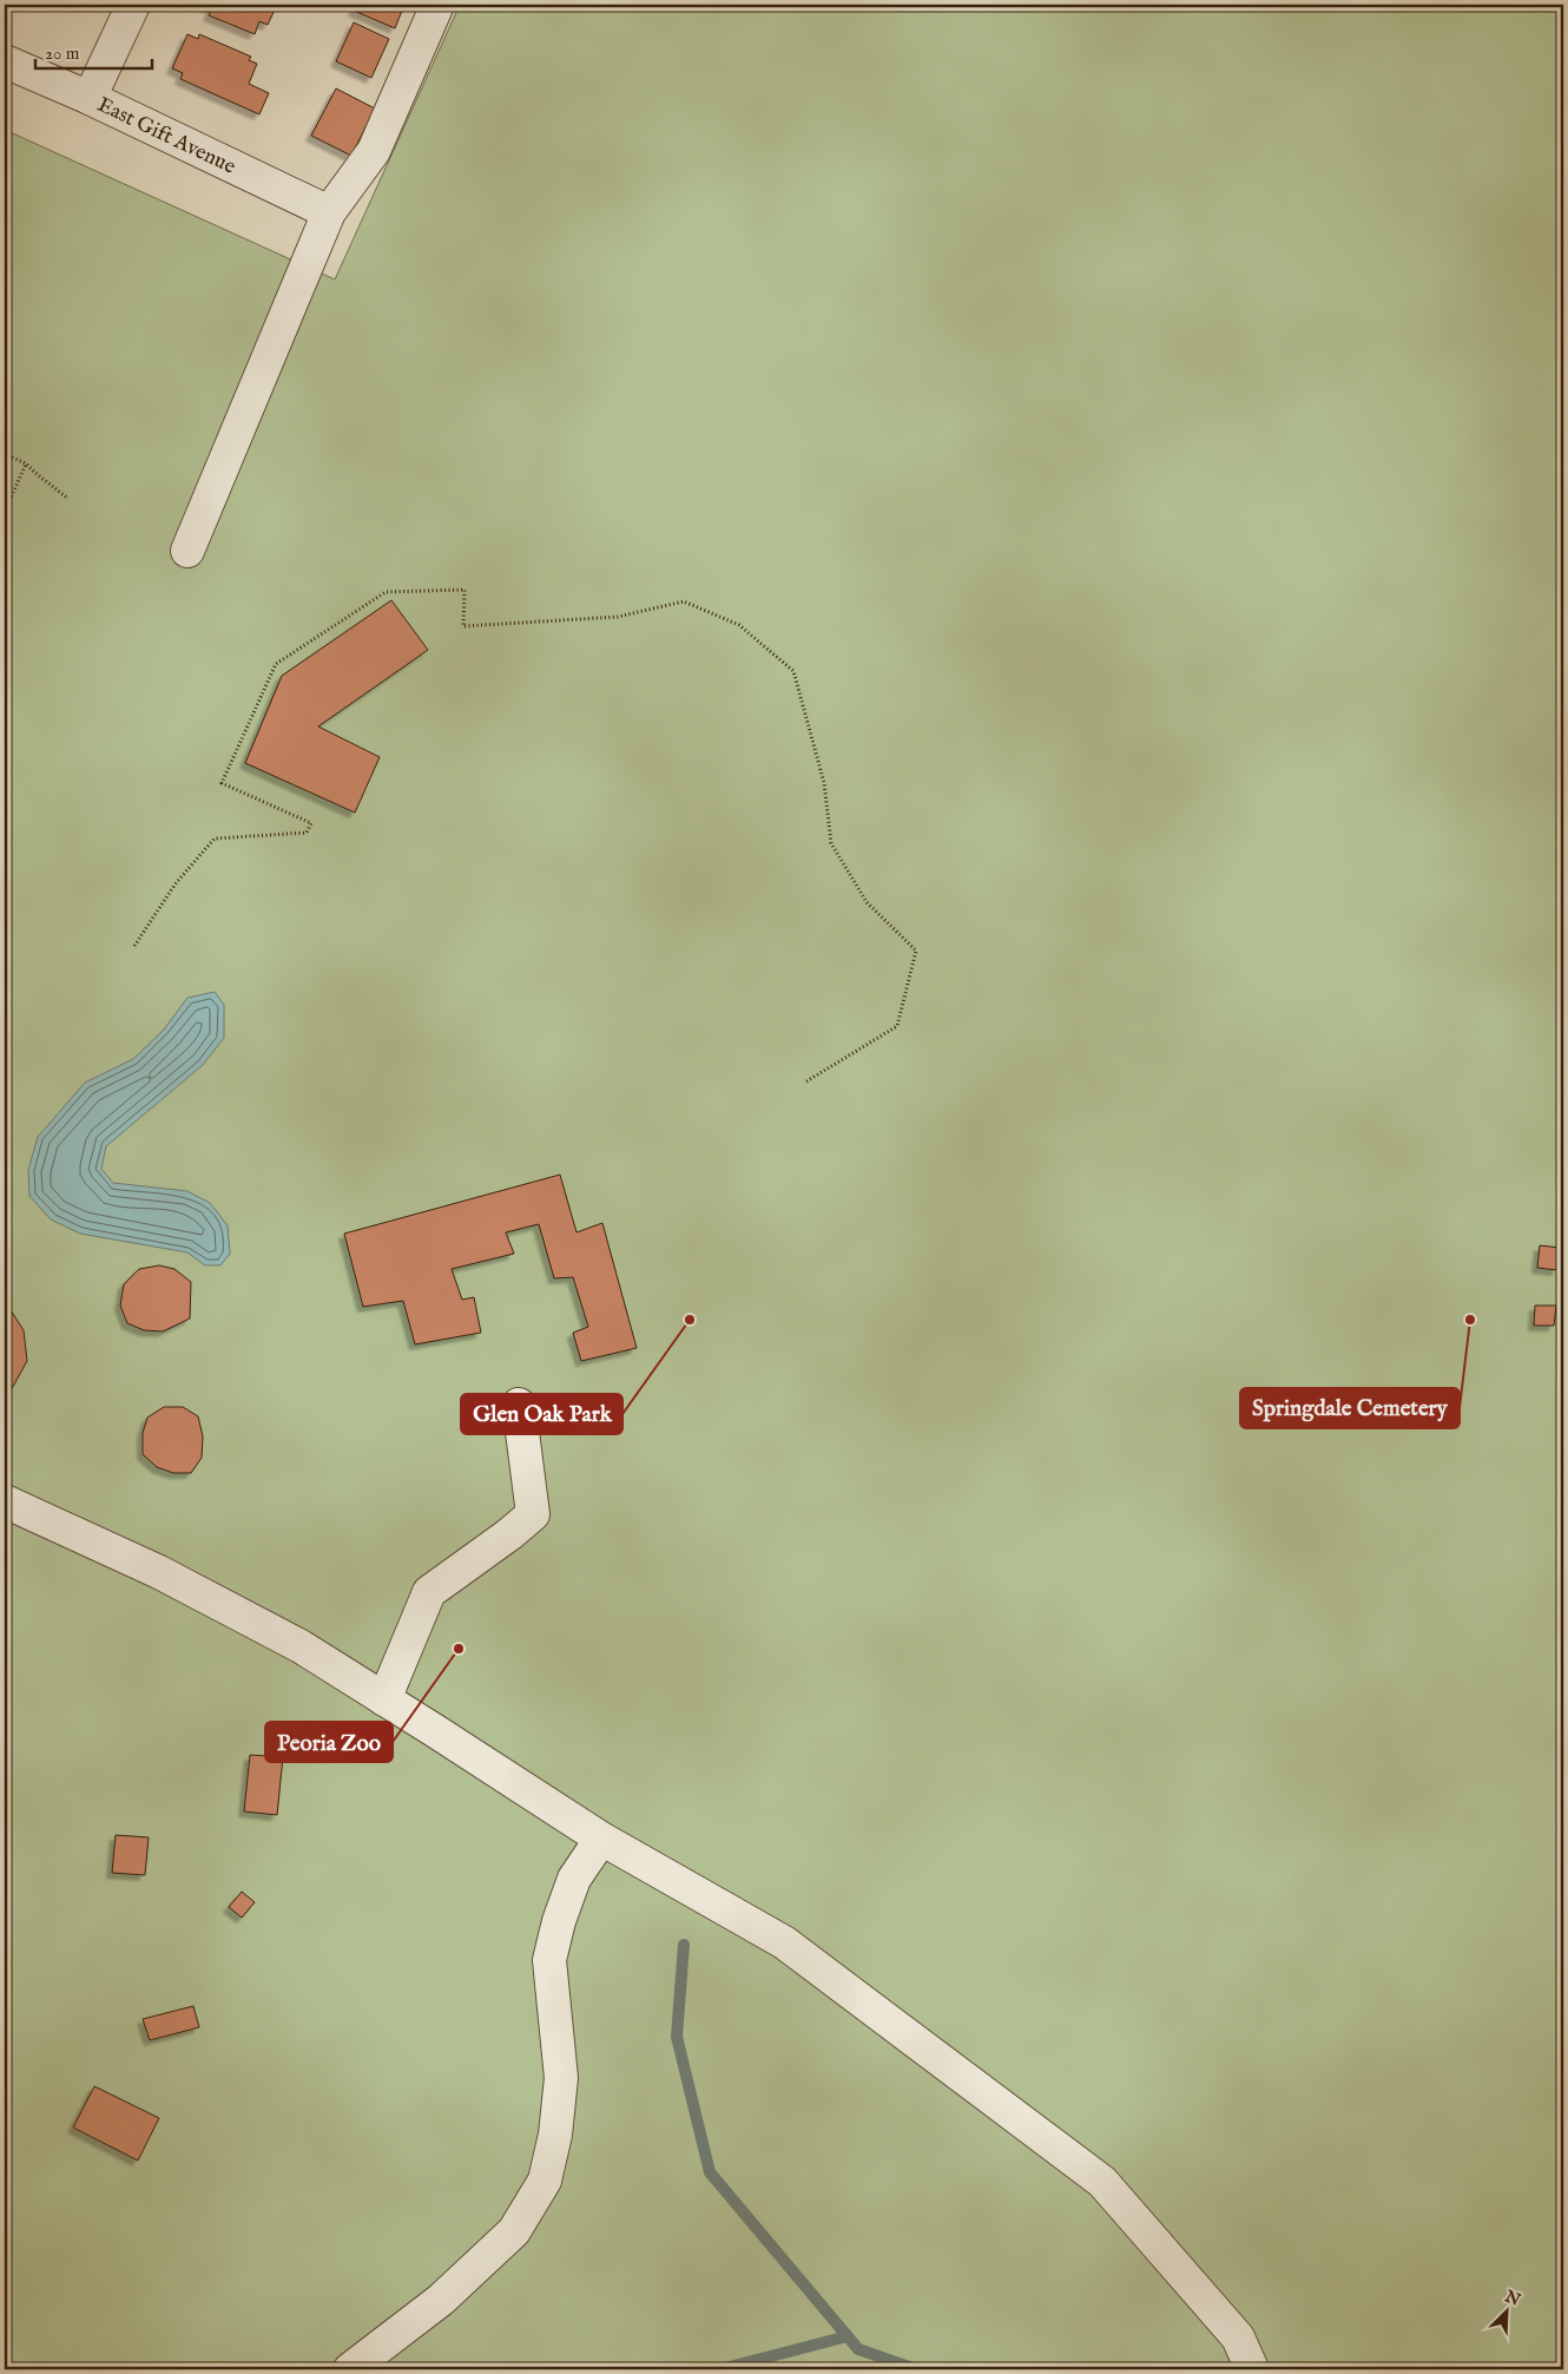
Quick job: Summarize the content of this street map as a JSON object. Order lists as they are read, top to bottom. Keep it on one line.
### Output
{"streets":{"street":["East Gift Avenue"]},"places":["Glen Oak Park","Springdale Cemetery","Peoria Zoo"],"scale_bar":"20 m","north":"top right"}
